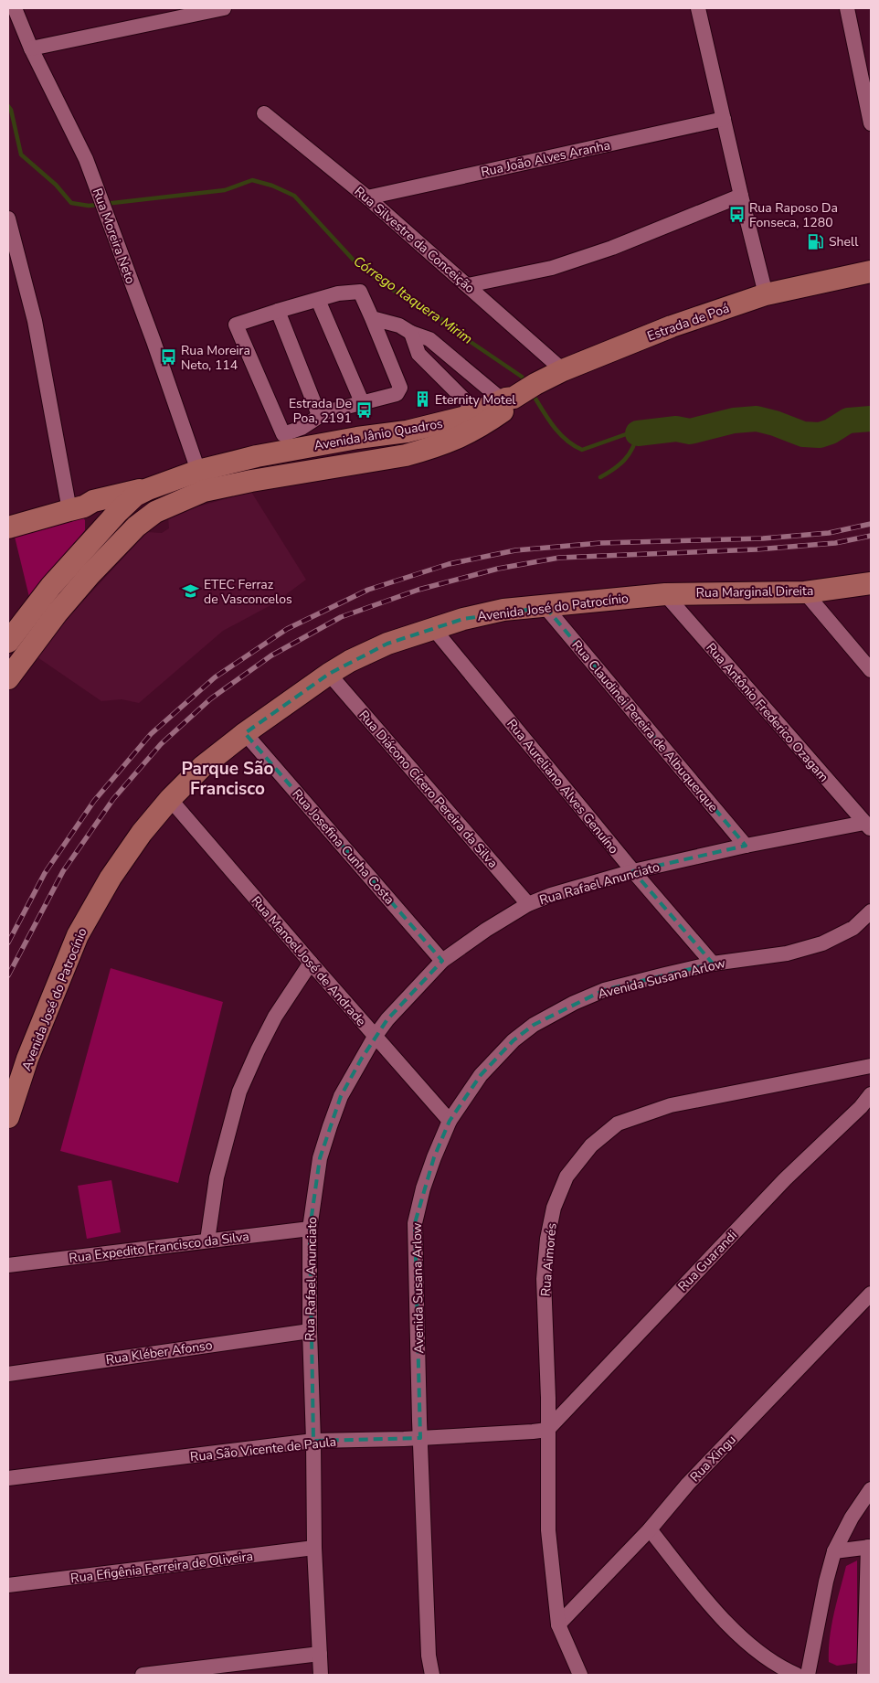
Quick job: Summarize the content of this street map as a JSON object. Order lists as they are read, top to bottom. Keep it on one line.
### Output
{"streets":{"main road":["Estrada de Poá","Avenida Jânio Quadros","Rua Marginal Direita","Avenida José do Patrocínio"],"street":["Rua João Alves Aranha","Rua Moreira Neto","Rua Silvestre da Conceição","Rua Antônio Frederico Ozagam","Rua Claudinei Pereira de Albuquerque","Rua Aureliano Alves Genuíno","Rua Diácono Cícero Pereira da Silva","Rua Josefina Cunha Costa","Rua Rafael Anunciato","Rua Manoel José de Andrade","Avenida Susana Arlow","Rua Expedito Francisco da Silva","Rua Aimorés","Rua Guarandi","Rua Kléber Afonso","Rua São Vicente de Paula","Rua Xingu","Rua Efigênia Ferreira de Oliveira"]},"crossings":[["Rua João Alves Aranha","Rua Silvestre da Conceição"],["Rua Moreira Neto","Avenida Jânio Quadros"],["Rua Silvestre da Conceição","Estrada de Poá"],["Estrada de Poá","Avenida Jânio Quadros"],["Rua Marginal Direita","Avenida José do Patrocínio"],["Rua Marginal Direita","Rua Antônio Frederico Ozagam"],["Avenida José do Patrocínio","Rua Antônio Frederico Ozagam"],["Avenida José do Patrocínio","Rua Claudinei Pereira de Albuquerque"],["Avenida José do Patrocínio","Rua Aureliano Alves Genuíno"],["Avenida José do Patrocínio","Rua Diácono Cícero Pereira da Silva"],["Avenida José do Patrocínio","Rua Josefina Cunha Costa"],["Avenida José do Patrocínio","Rua Manoel José de Andrade"],["Rua Antônio Frederico Ozagam","Rua Rafael Anunciato"],["Rua Claudinei Pereira de Albuquerque","Rua Rafael Anunciato"],["Rua Aureliano Alves Genuíno","Rua Rafael Anunciato"],["Rua Aureliano Alves Genuíno","Avenida Susana Arlow"],["Rua Diácono Cícero Pereira da Silva","Rua Rafael Anunciato"],["Rua Josefina Cunha Costa","Rua Rafael Anunciato"],["Rua Rafael Anunciato","Rua Manoel José de Andrade"],["Rua Rafael Anunciato","Rua Expedito Francisco da Silva"],["Rua Rafael Anunciato","Rua Kléber Afonso"],["Rua Rafael Anunciato","Rua São Vicente de Paula"],["Rua Rafael Anunciato","Rua Efigênia Ferreira de Oliveira"],["Rua Manoel José de Andrade","Avenida Susana Arlow"],["Avenida Susana Arlow","Rua São Vicente de Paula"],["Rua Aimorés","Rua Guarandi"],["Rua Aimorés","Rua São Vicente de Paula"],["Rua Aimorés","Rua Xingu"],["Rua Guarandi","Rua São Vicente de Paula"]],"districts":["Parque São Francisco"],"water":["Córrego Itaquera Mirim"],"places":{"bus stop":["Rua Raposo Da Fonseca, 1280","Rua Moreira Neto, 114","Estrada De Poa, 2191"],"fuel station":["Shell"],"building":["Eternity Motel"],"school or university":["ETEC Ferraz de Vasconcelos"]}}
